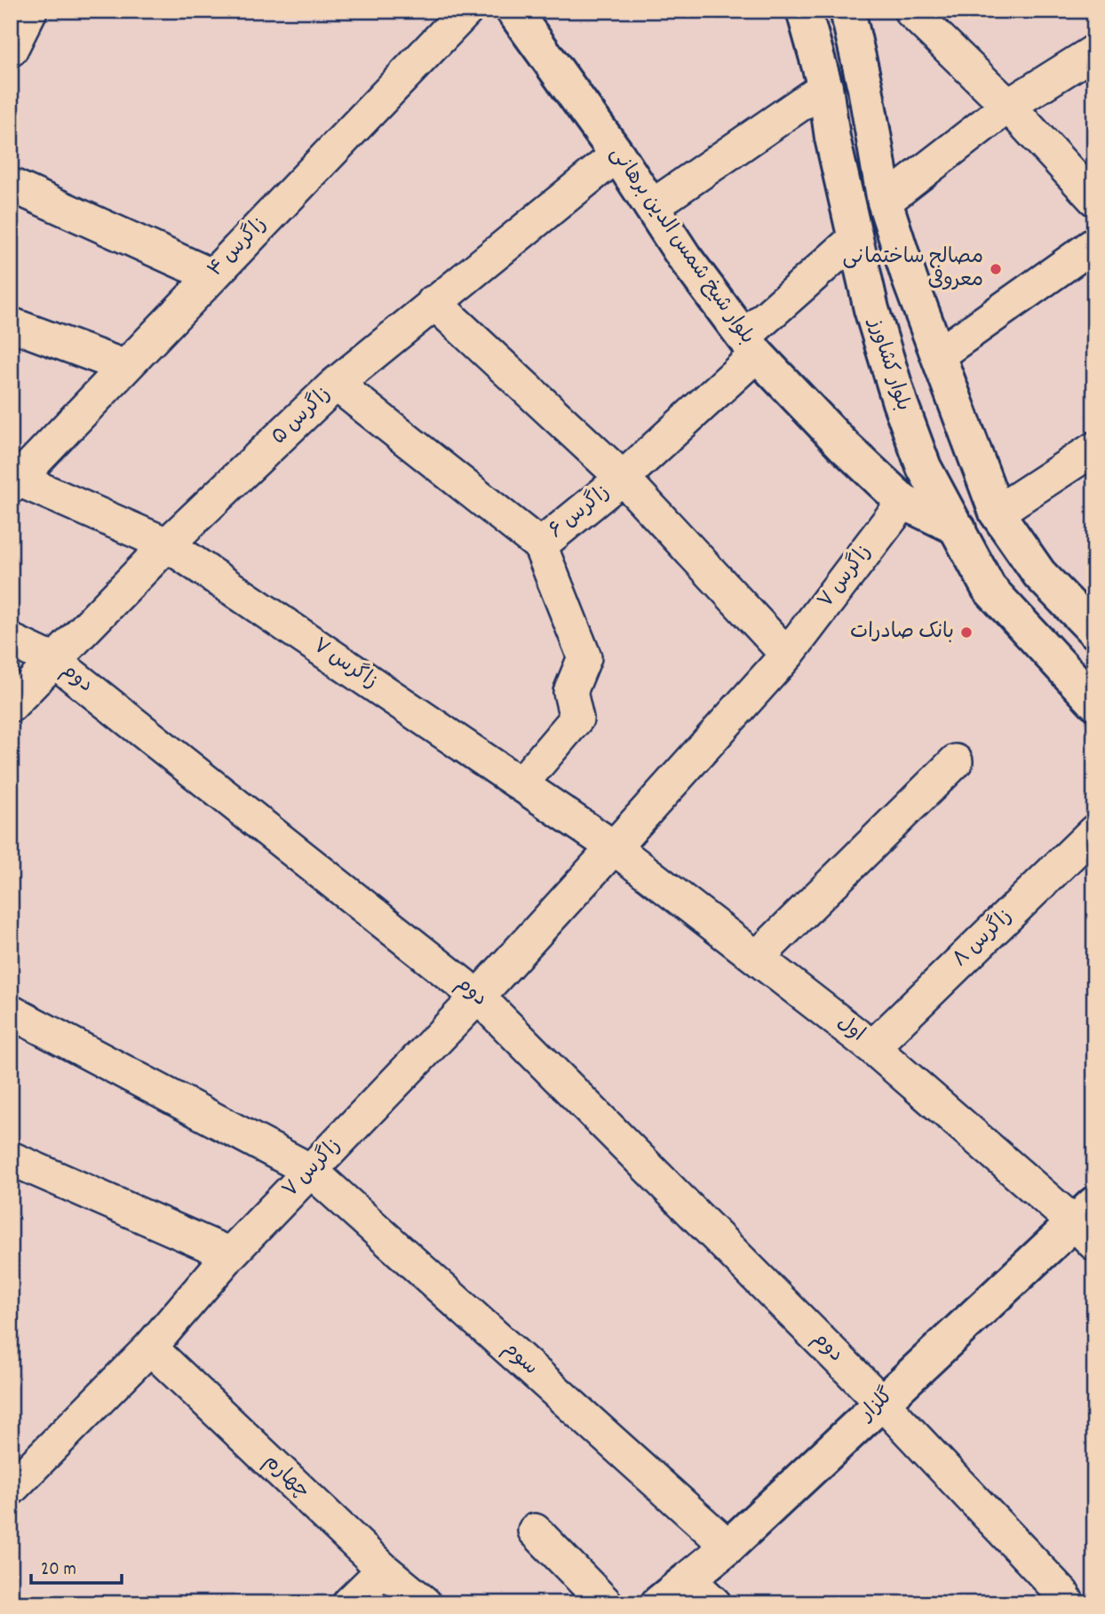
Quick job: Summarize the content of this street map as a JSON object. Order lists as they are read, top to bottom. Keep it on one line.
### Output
{"streets":{"main road":["بلوار شیخ شمس الدین برهانی","بلوار کشاورز","گلزار"],"street":["۴ زاگرس","زاگرس ۵","زاگرس ۶","زاگرس ۷","دوم","زاگرس ۸","اول","سوم","چهارم"]},"crossings":[["بلوار شیخ شمس الدین برهانی","بلوار کشاورز"],["بلوار شیخ شمس الدین برهانی","زاگرس ۵"],["بلوار شیخ شمس الدین برهانی","زاگرس ۶"],["بلوار شیخ شمس الدین برهانی","زاگرس ۷"],["۴ زاگرس","زاگرس ۷"],["بلوار کشاورز","زاگرس ۶"],["زاگرس ۵","زاگرس ۶"],["زاگرس ۵","زاگرس ۷"],["زاگرس ۵","دوم"],["زاگرس ۷","دوم"],["زاگرس ۷","اول"],["زاگرس ۷","سوم"],["زاگرس ۷","چهارم"],["دوم","گلزار"],["زاگرس ۸","اول"],["اول","گلزار"],["سوم","گلزار"]],"places":["مصالح ساختمانی معروفی","بانک صادرات"],"scale_bar":"20 m"}
